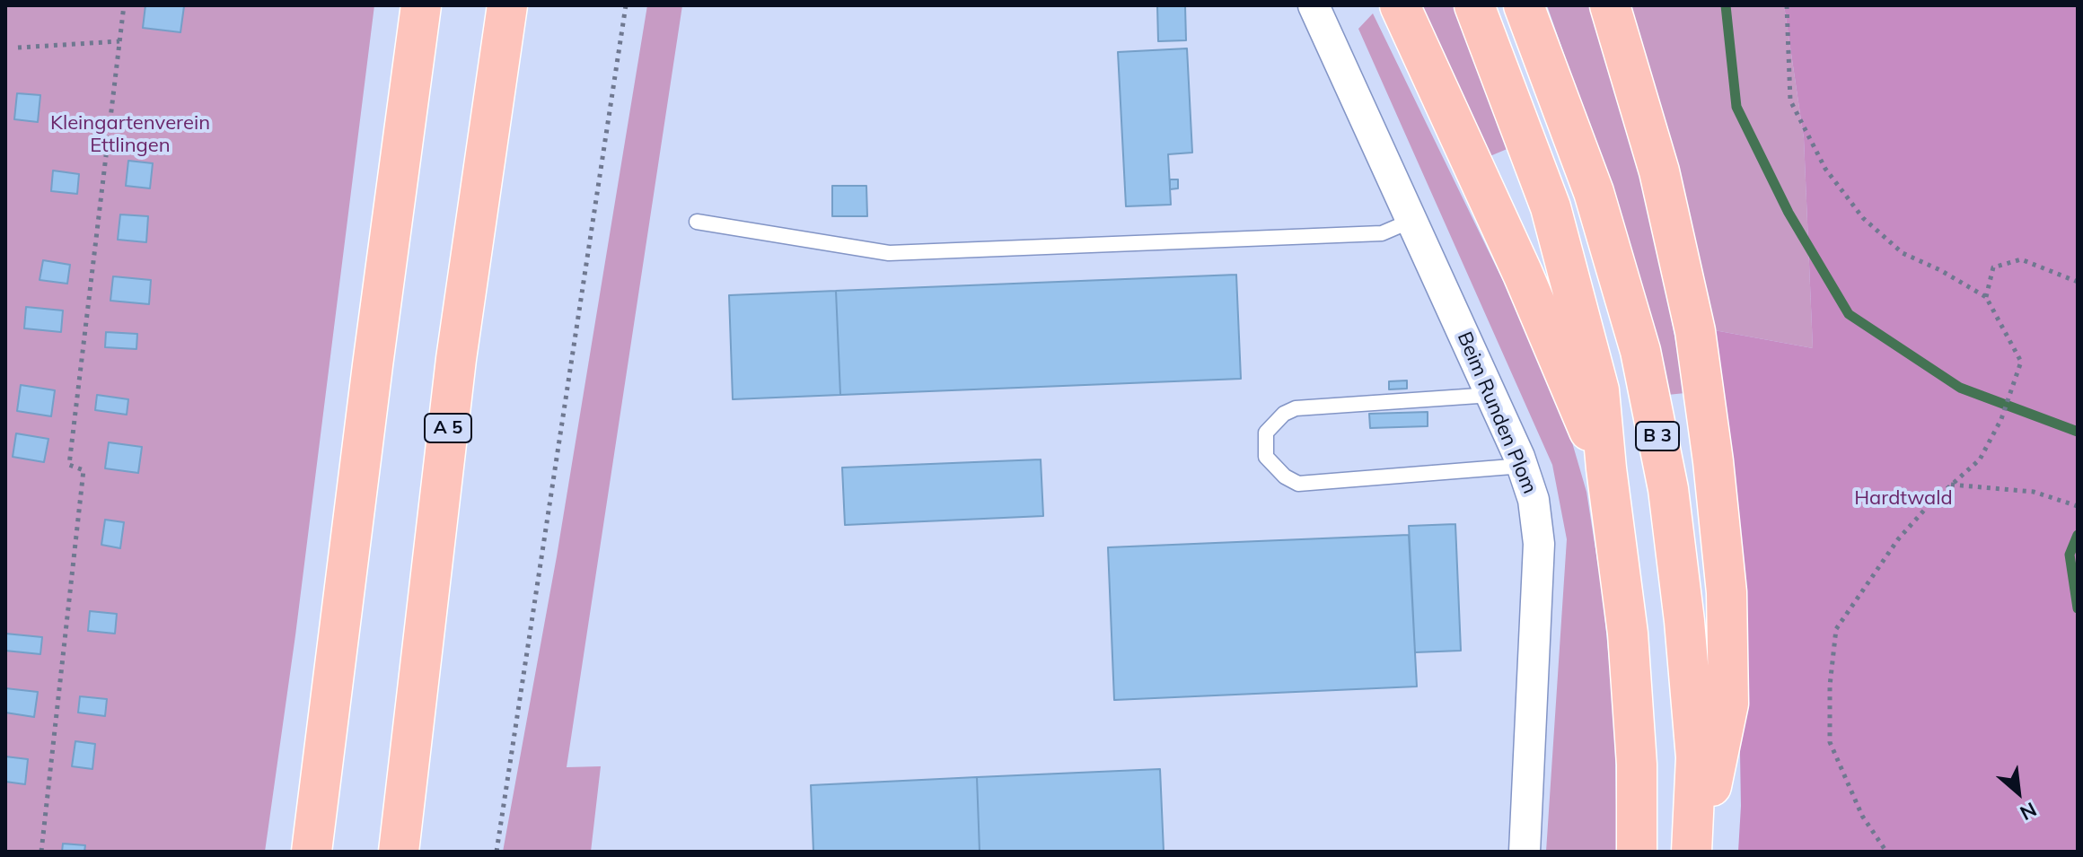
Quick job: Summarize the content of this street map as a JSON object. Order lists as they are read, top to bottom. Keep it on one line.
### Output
{"streets":{"highway":["A 5","B 3"],"street":["Beim Runden Plom"]},"parks":["Kleingartenverein Ettlingen","Hardtwald"],"north":"bottom right"}
